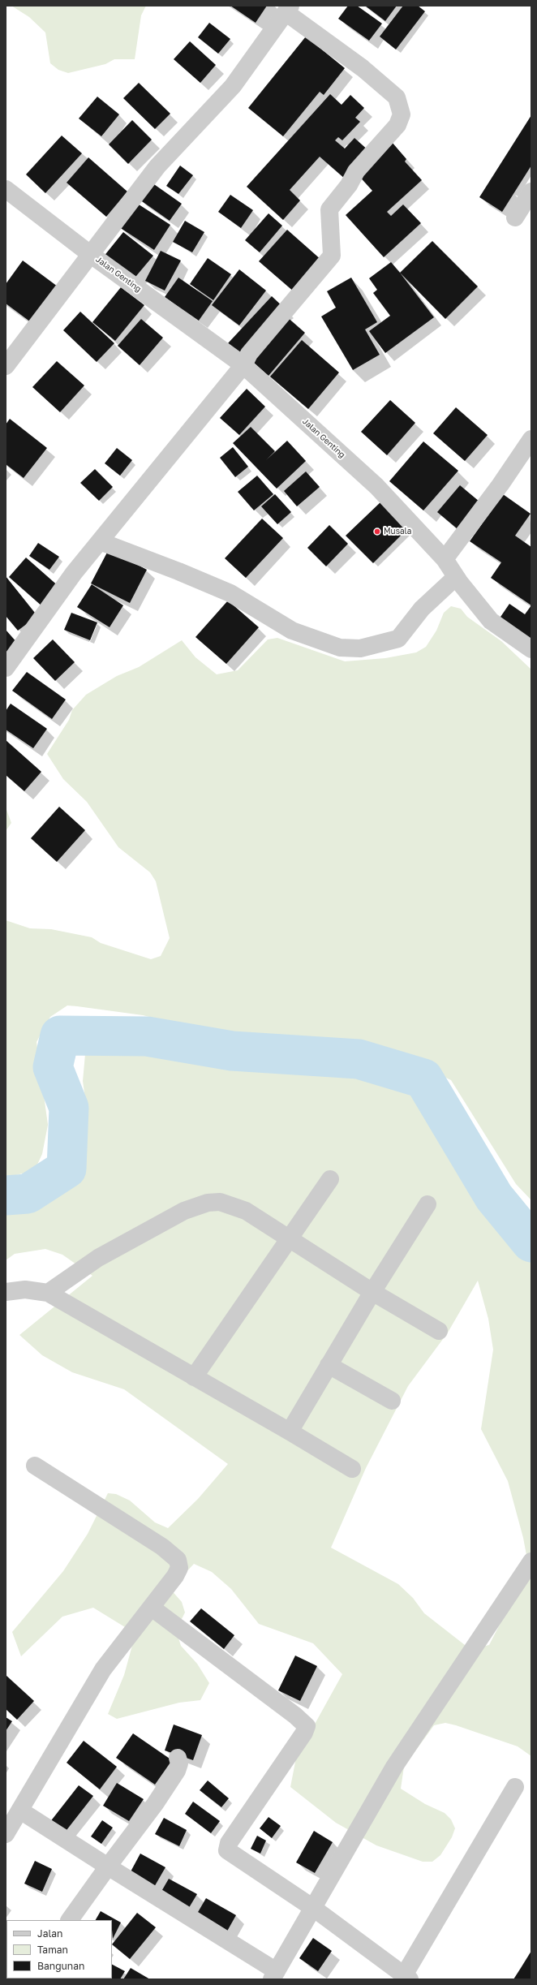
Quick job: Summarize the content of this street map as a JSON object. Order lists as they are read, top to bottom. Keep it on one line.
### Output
{"streets":{"street":["Jalan Genting"]},"places":["Musala"],"legend":["Jalan","Taman","Bangunan"]}
